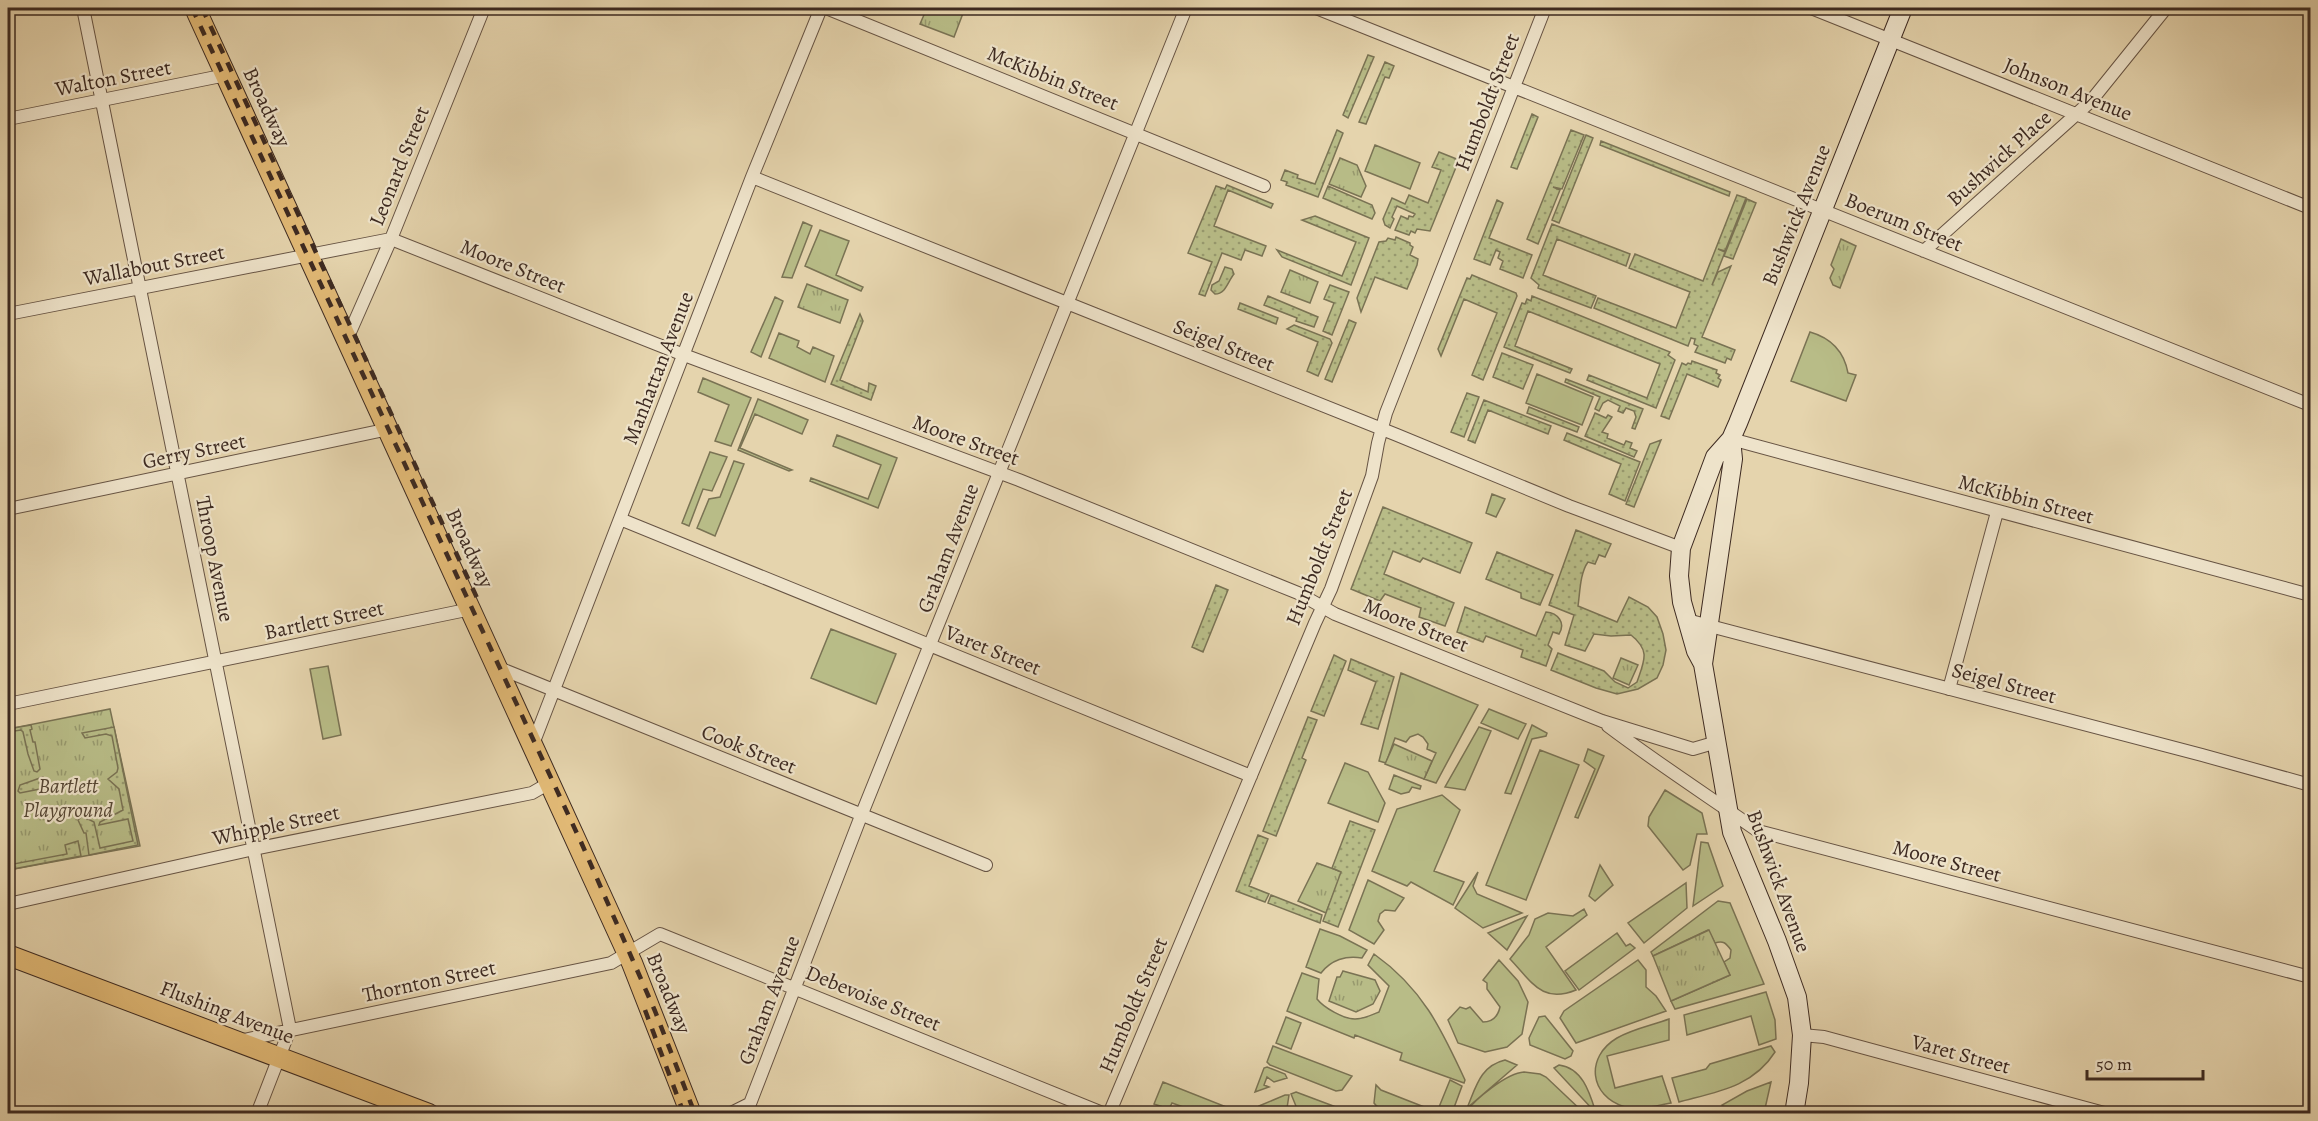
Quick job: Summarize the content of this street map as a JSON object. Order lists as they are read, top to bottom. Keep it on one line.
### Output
{"streets":{"main road":["Broadway","Bushwick Avenue","Flushing Avenue"],"street":["Walton Street","McKibbin Street","Johnson Avenue","Humboldt Street","Bushwick Place","Leonard Street","Boerum Street","Wallabout Street","Moore Street","Seigel Street","Manhattan Avenue","Gerry Street","Graham Avenue","Throop Avenue","Bartlett Street","Varet Street","Cook Street","Whipple Street","Thornton Street","Debevoise Street"]},"crossings":[["Walton Street","Broadway"],["Walton Street","Throop Avenue"],["McKibbin Street","Bushwick Avenue"],["McKibbin Street","Graham Avenue"],["Johnson Avenue","Bushwick Place"],["Johnson Avenue","Bushwick Avenue"],["Humboldt Street","Boerum Street"],["Humboldt Street","Moore Street"],["Humboldt Street","Seigel Street"],["Humboldt Street","Varet Street"],["Humboldt Street","Debevoise Street"],["Broadway","Leonard Street"],["Broadway","Wallabout Street"],["Broadway","Manhattan Avenue"],["Broadway","Gerry Street"],["Broadway","Bartlett Street"],["Broadway","Cook Street"],["Broadway","Whipple Street"],["Broadway","Thornton Street"],["Broadway","Debevoise Street"],["Bushwick Place","Boerum Street"],["Leonard Street","Moore Street"],["Bushwick Avenue","Boerum Street"],["Bushwick Avenue","Moore Street"],["Bushwick Avenue","Seigel Street"],["Bushwick Avenue","Varet Street"],["Wallabout Street","Throop Avenue"],["Moore Street","Manhattan Avenue"],["Moore Street","Graham Avenue"],["Seigel Street","Manhattan Avenue"],["Seigel Street","Graham Avenue"],["Manhattan Avenue","Varet Street"],["Manhattan Avenue","Cook Street"],["Gerry Street","Throop Avenue"],["Graham Avenue","Varet Street"],["Graham Avenue","Cook Street"],["Graham Avenue","Debevoise Street"],["Throop Avenue","Bartlett Street"],["Throop Avenue","Whipple Street"],["Throop Avenue","Thornton Street"],["Thornton Street","Debevoise Street"],["Thornton Street","Flushing Avenue"]],"parks":["Bartlett Playground"],"scale_bar":"50 m"}
